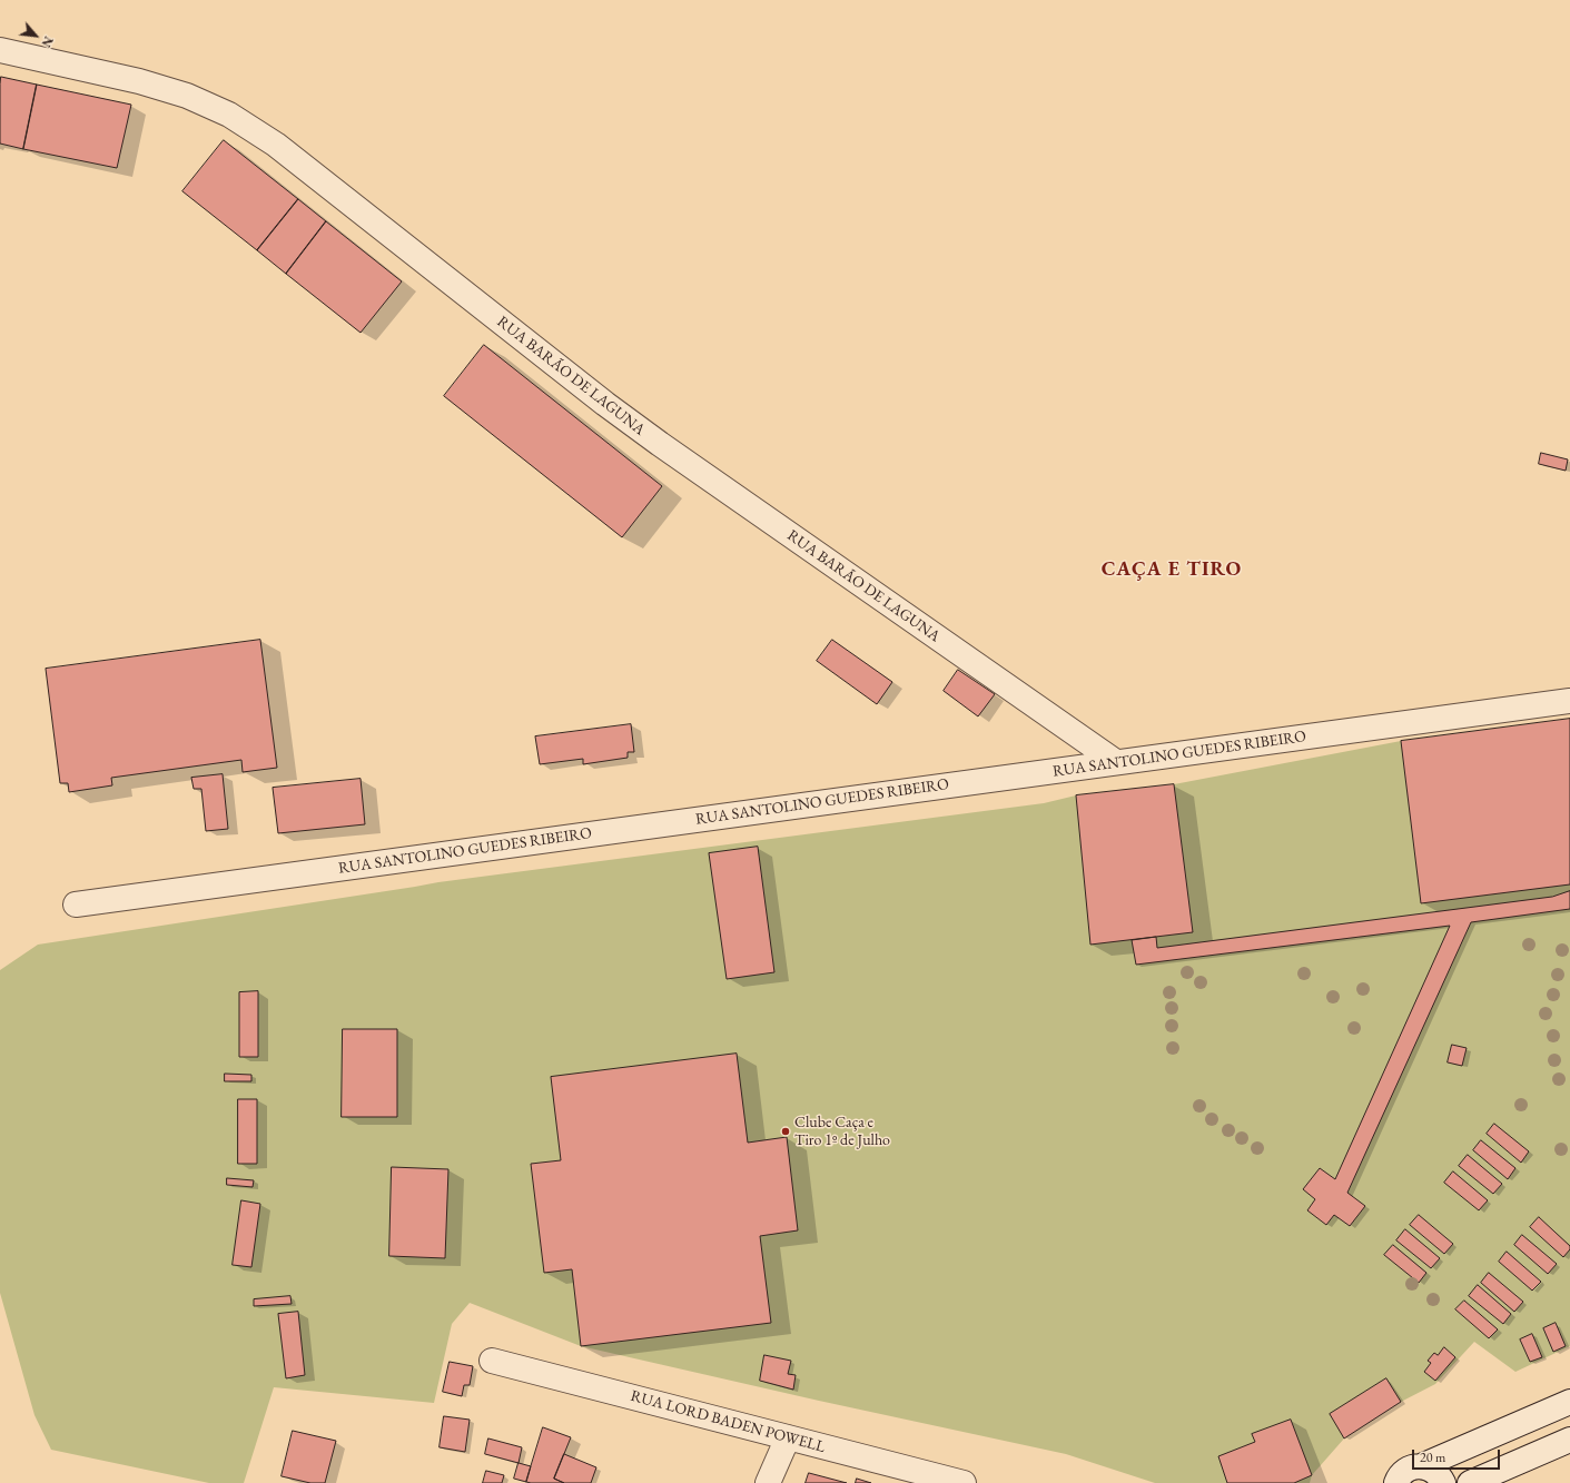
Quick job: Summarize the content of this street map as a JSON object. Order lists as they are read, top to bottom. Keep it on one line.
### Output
{"streets":{"street":["RUA BARÃO DE LAGUNA","RUA SANTOLINO GUEDES RIBEIRO","RUA LORD BADEN POWELL"]},"crossings":[["RUA BARÃO DE LAGUNA","RUA SANTOLINO GUEDES RIBEIRO"]],"districts":["CAÇA E TIRO"],"places":["Clube Caça e Tiro 1º de Julho"],"scale_bar":"20 m","north":"bottom right"}
